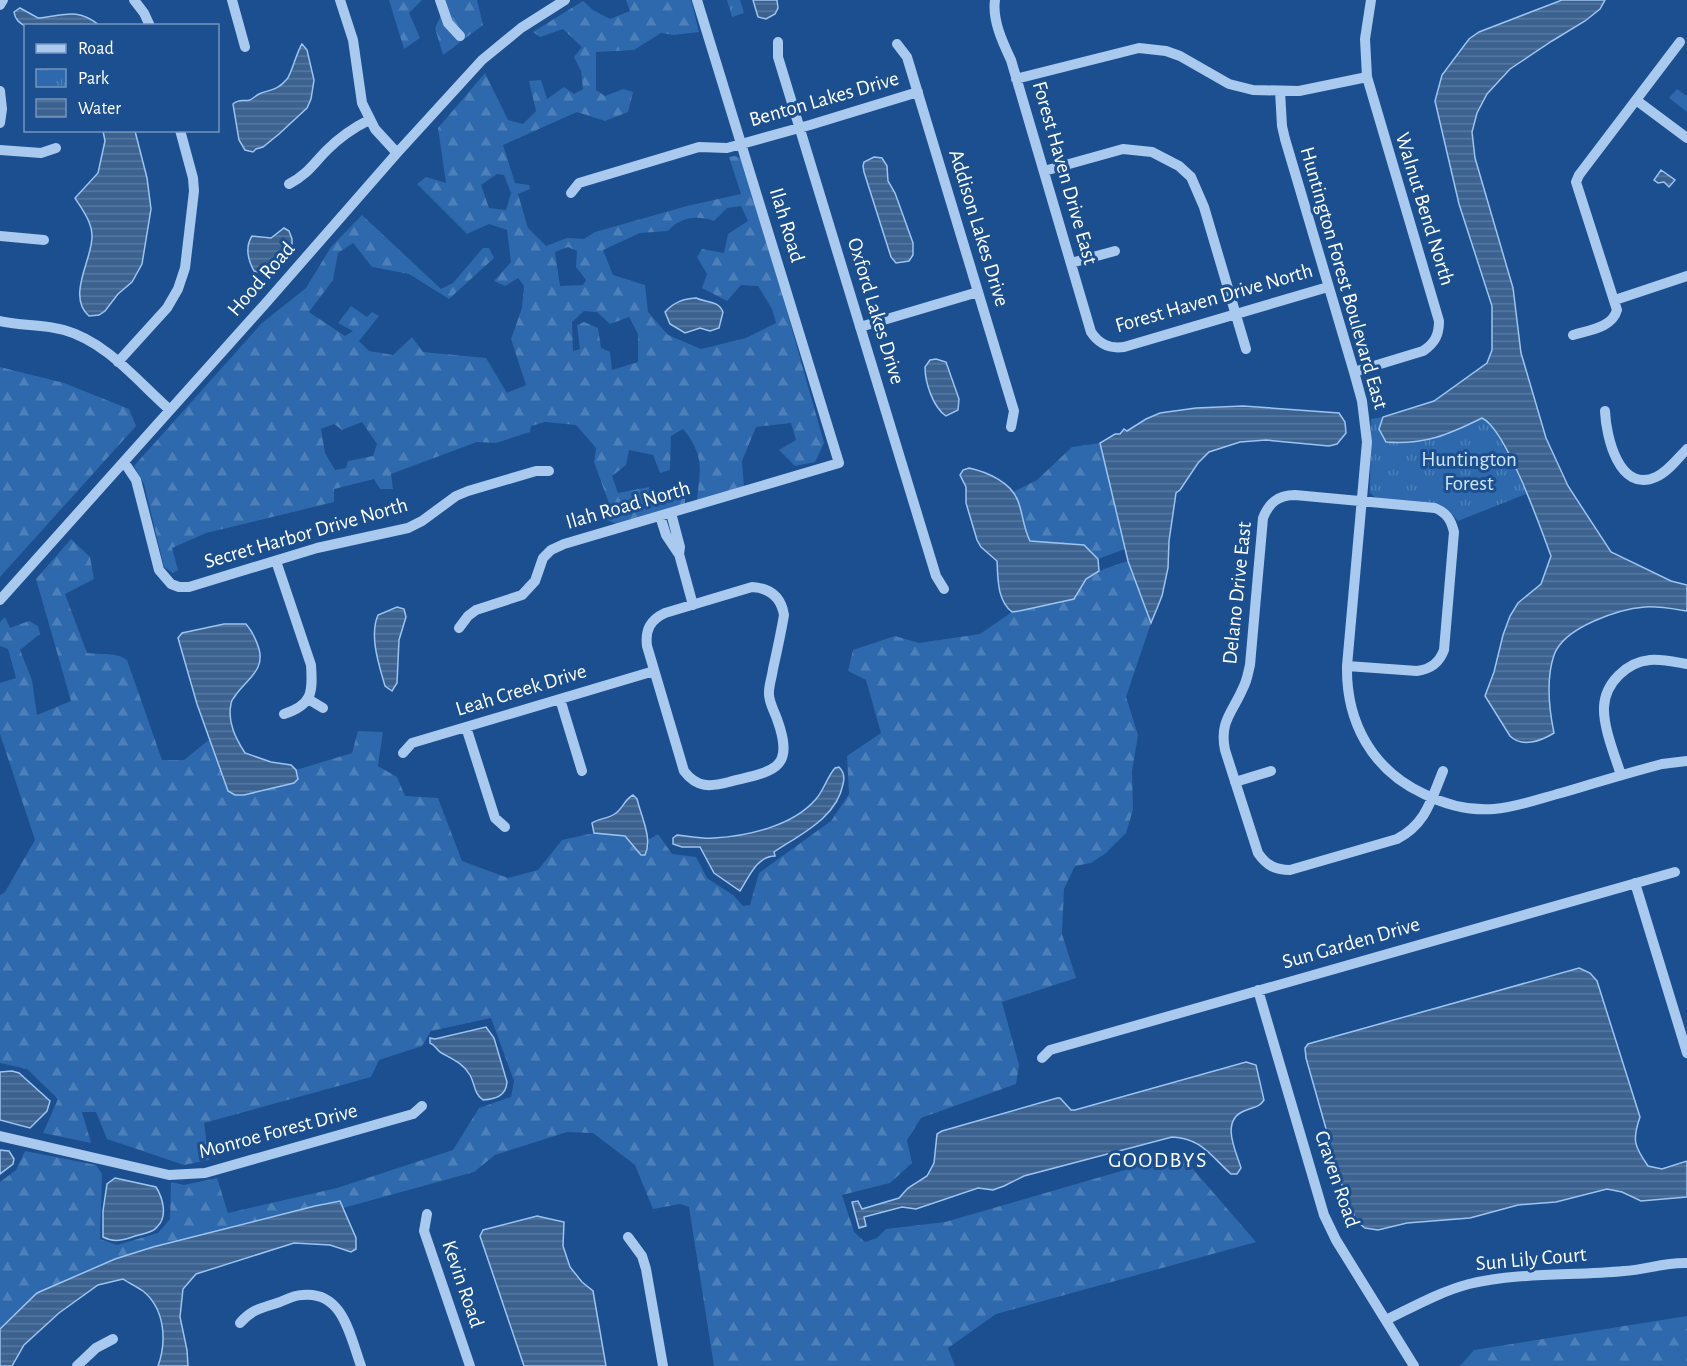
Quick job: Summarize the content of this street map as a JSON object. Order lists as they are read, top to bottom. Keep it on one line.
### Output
{"streets":{"street":["Benton Lakes Drive","Forest Haven Drive East","Walnut Bend North","Ilah Road","Addison Lakes Drive","Huntington Forest Boulevard East","Hood Road","Forest Haven Drive North","Oxford Lakes Drive","Ilah Road North","Secret Harbor Drive North","Delano Drive East","Leah Creek Drive","Sun Garden Drive","Monroe Forest Drive","Craven Road","Sun Lily Court","Kevin Road"]},"crossings":[["Benton Lakes Drive","Ilah Road"],["Benton Lakes Drive","Addison Lakes Drive"],["Benton Lakes Drive","Oxford Lakes Drive"],["Forest Haven Drive East","Forest Haven Drive North"],["Walnut Bend North","Huntington Forest Boulevard East"],["Ilah Road","Ilah Road North"],["Huntington Forest Boulevard East","Forest Haven Drive North"],["Huntington Forest Boulevard East","Delano Drive East"],["Hood Road","Secret Harbor Drive North"],["Sun Garden Drive","Craven Road"],["Craven Road","Sun Lily Court"]],"districts":["GOODBYS"],"parks":["Huntington Forest"],"legend":["Road","Park","Water"]}
